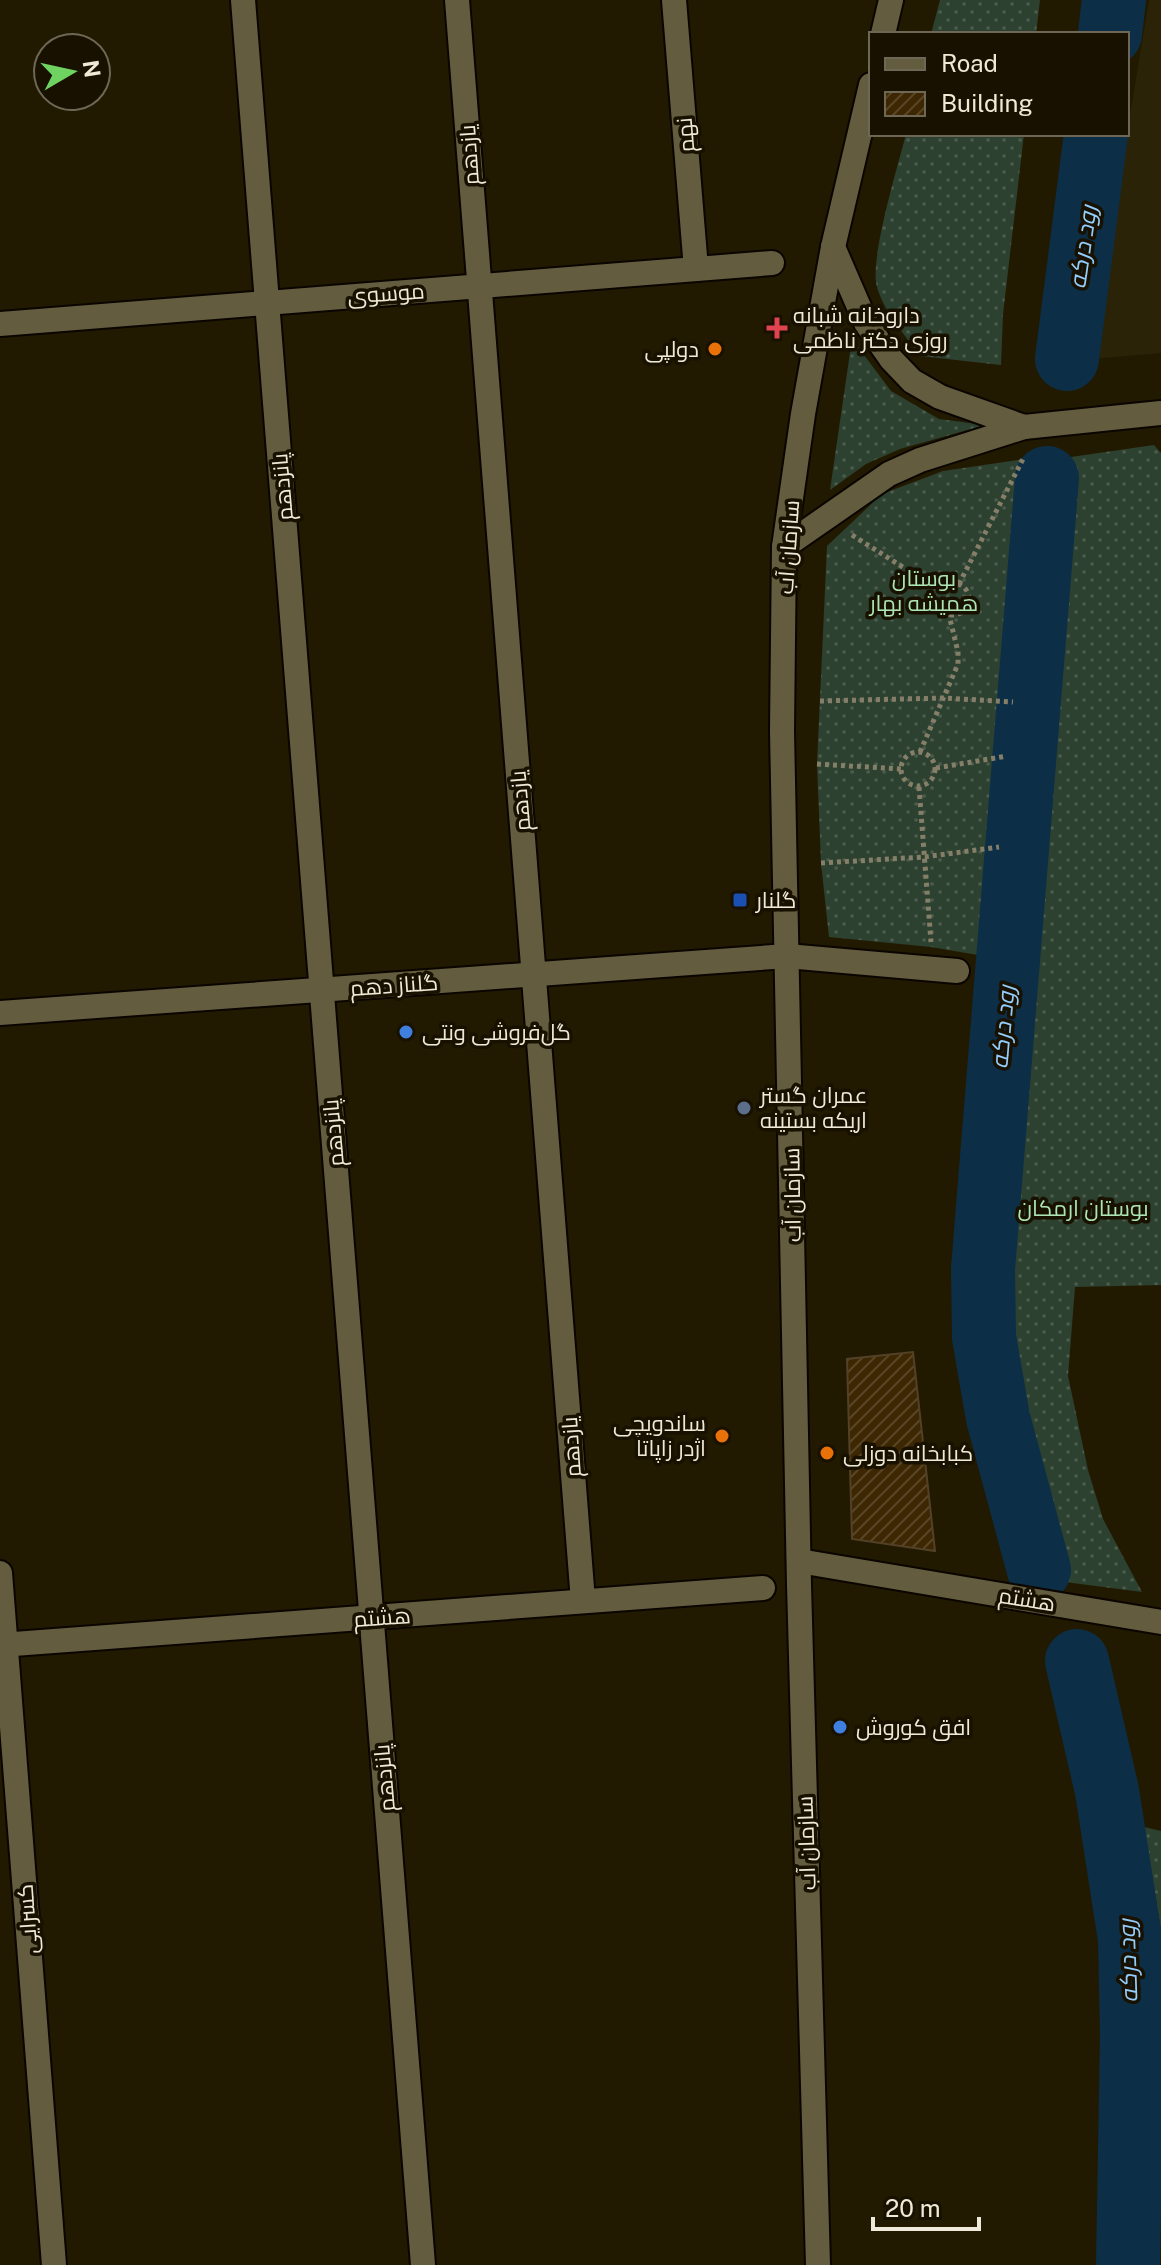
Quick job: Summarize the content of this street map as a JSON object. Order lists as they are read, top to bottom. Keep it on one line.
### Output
{"streets":{"street":["نهم","یازدهم","موسوی","پانزدهم","سازمان آب","گلناز دهم","هشتم","کسرایی"]},"crossings":[["نهم","موسوی"],["یازدهم","موسوی"],["یازدهم","گلناز دهم"],["یازدهم","هشتم"],["موسوی","پانزدهم"],["پانزدهم","گلناز دهم"],["پانزدهم","هشتم"],["سازمان آب","گلناز دهم"],["سازمان آب","هشتم"],["هشتم","کسرایی"]],"water":["رود درکه"],"parks":["بوستان همیشه بهار","بوستان ارمکان"],"places":{"health":["داروخانه شبانه روزی دکتر ناظمی"],"other":["دولپی","گل‌فروشی ونتی","عمران گستر اریکه بستینه","ساندویچی اژدر زاپاتا","کبابخانه دوزلی","افق کوروش"],"transit":["گلنار"]},"legend":["Road","Building"],"scale_bar":"20 m","north":"right"}
